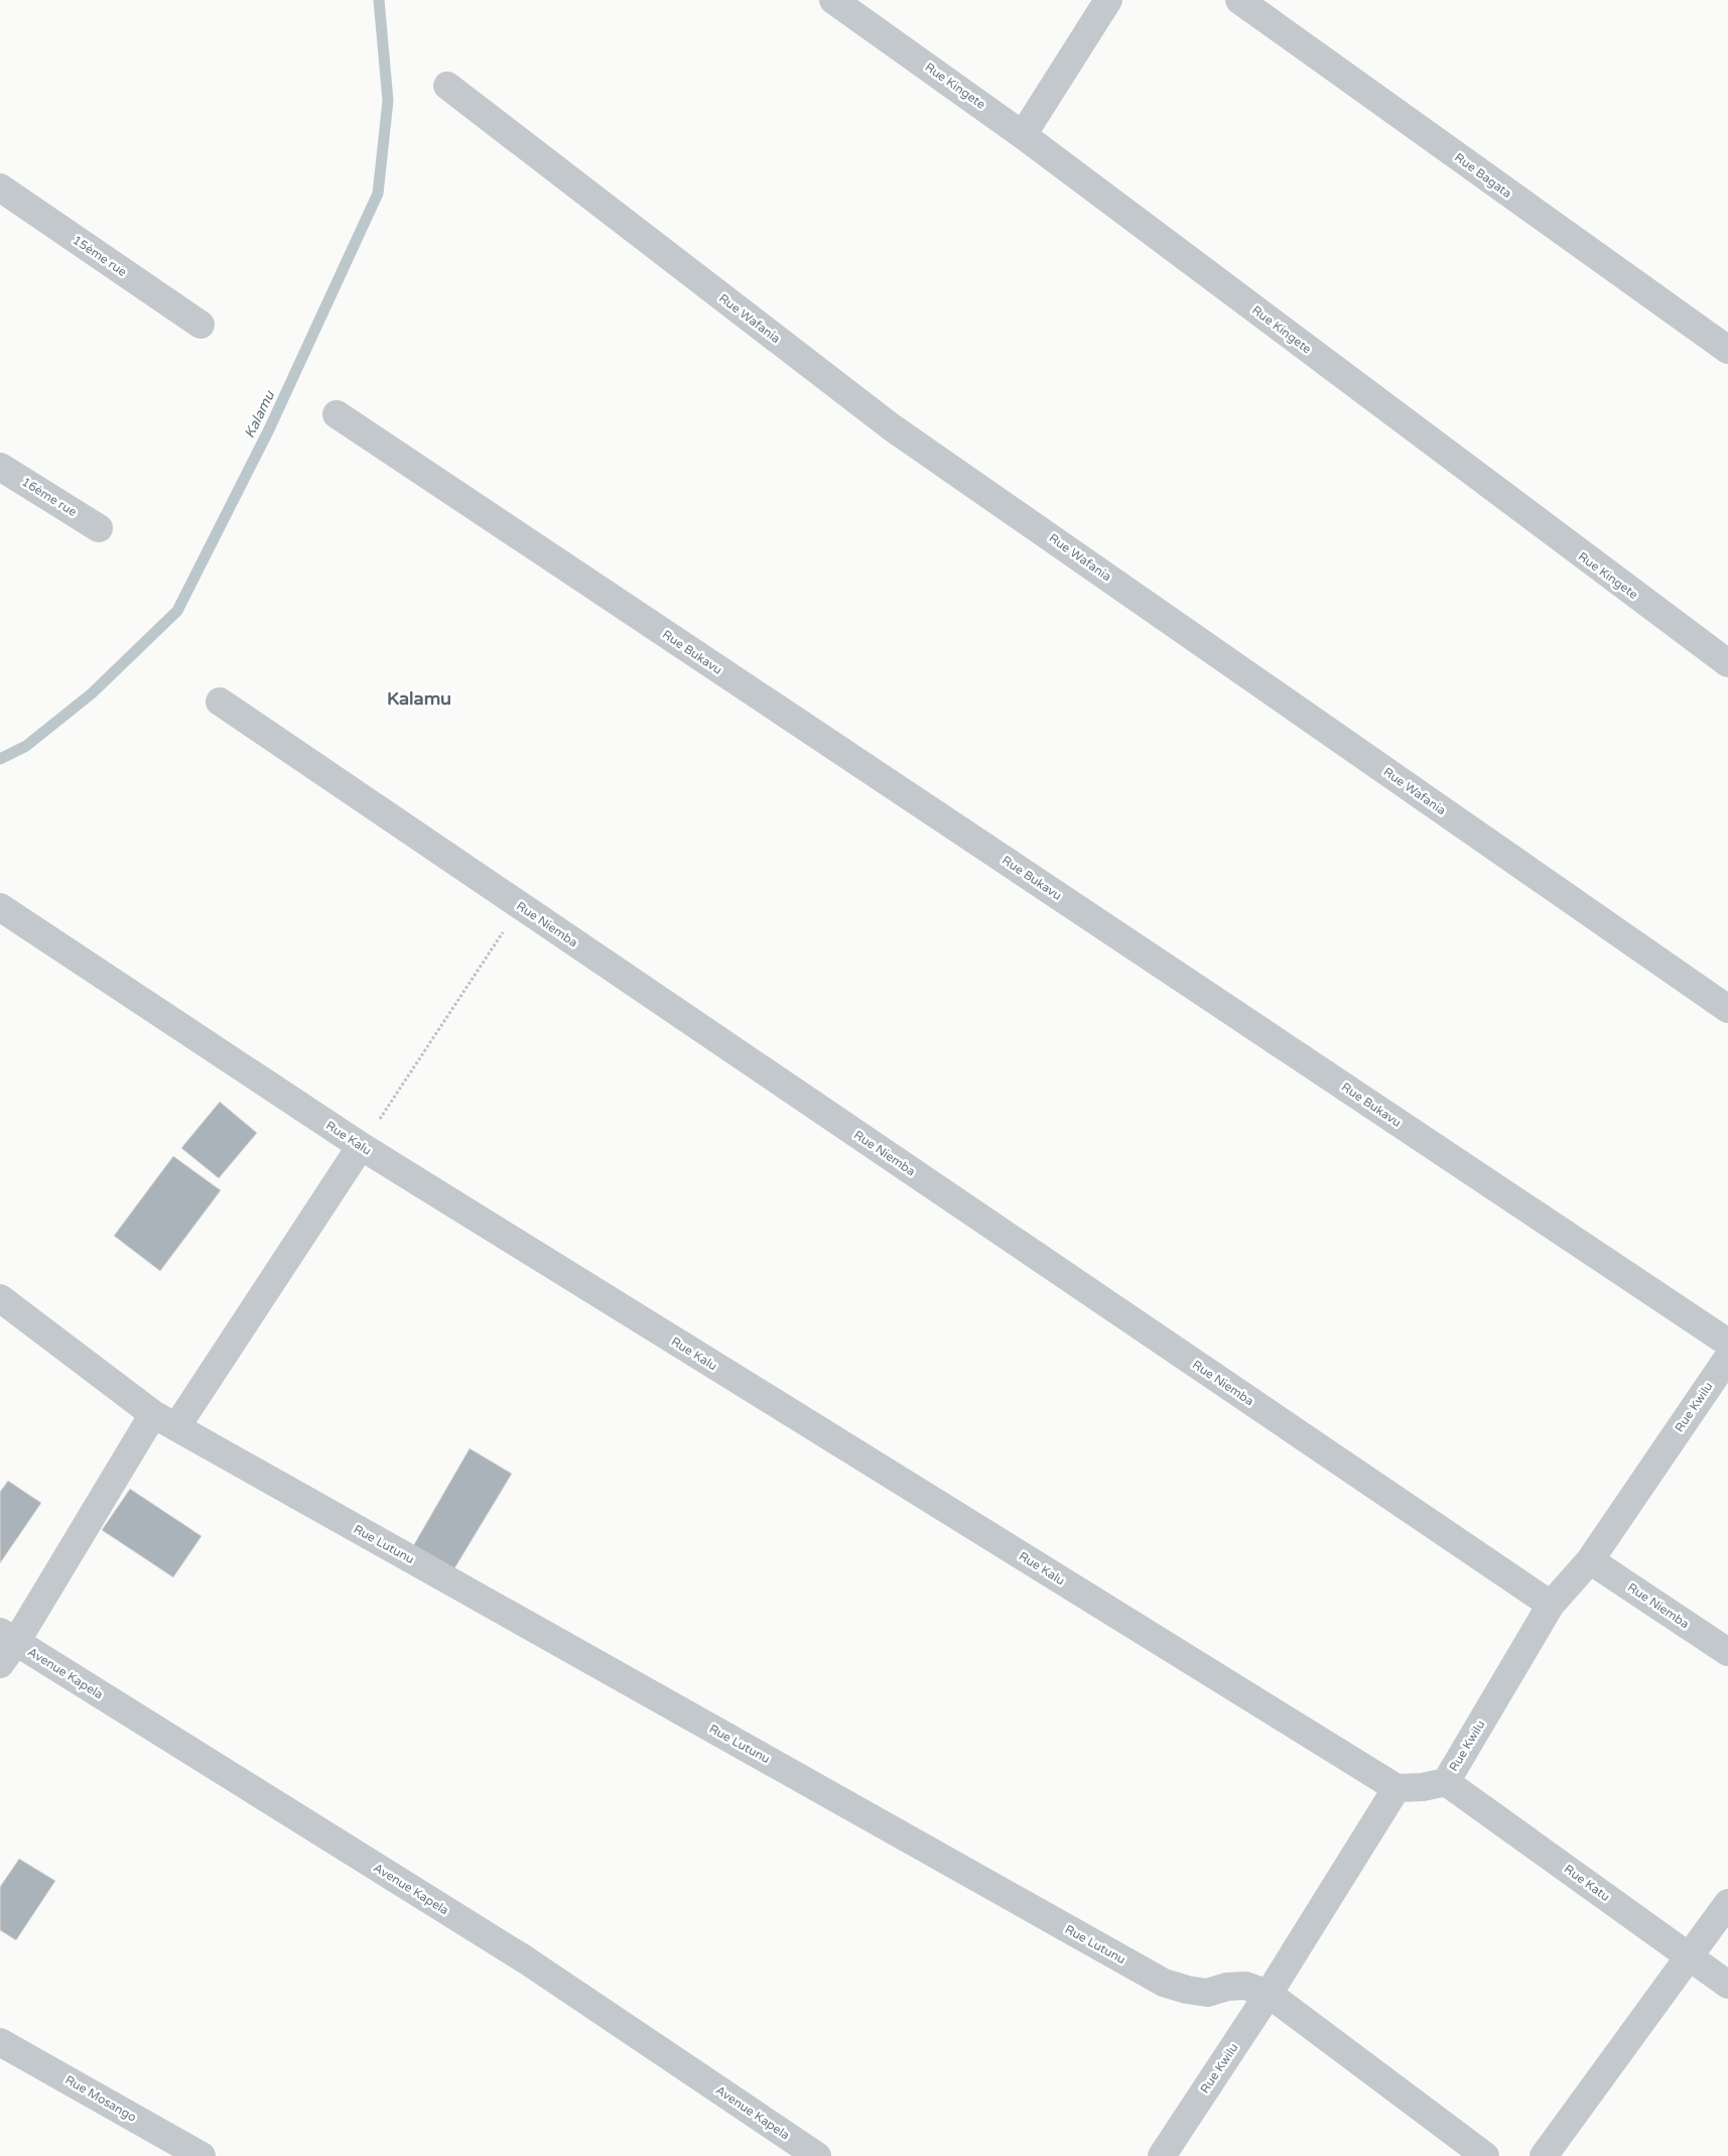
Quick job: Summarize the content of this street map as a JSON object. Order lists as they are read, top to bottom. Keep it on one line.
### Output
{"streets":{"street":["Rue Kingete","Rue Bagata","15ème rue","Rue Wafania","16ème rue","Rue Bukavu","Rue Niemba","Rue Kalu","Rue Kwilu","Rue Lutunu","Avenue Kapela","Rue Katu","Rue Mosango"]},"crossings":[["Rue Niemba","Rue Kwilu"],["Rue Kalu","Rue Kwilu"],["Rue Kwilu","Rue Lutunu"],["Rue Kwilu","Rue Katu"]],"districts":["Kalamu"],"water":["Kalamu"]}
